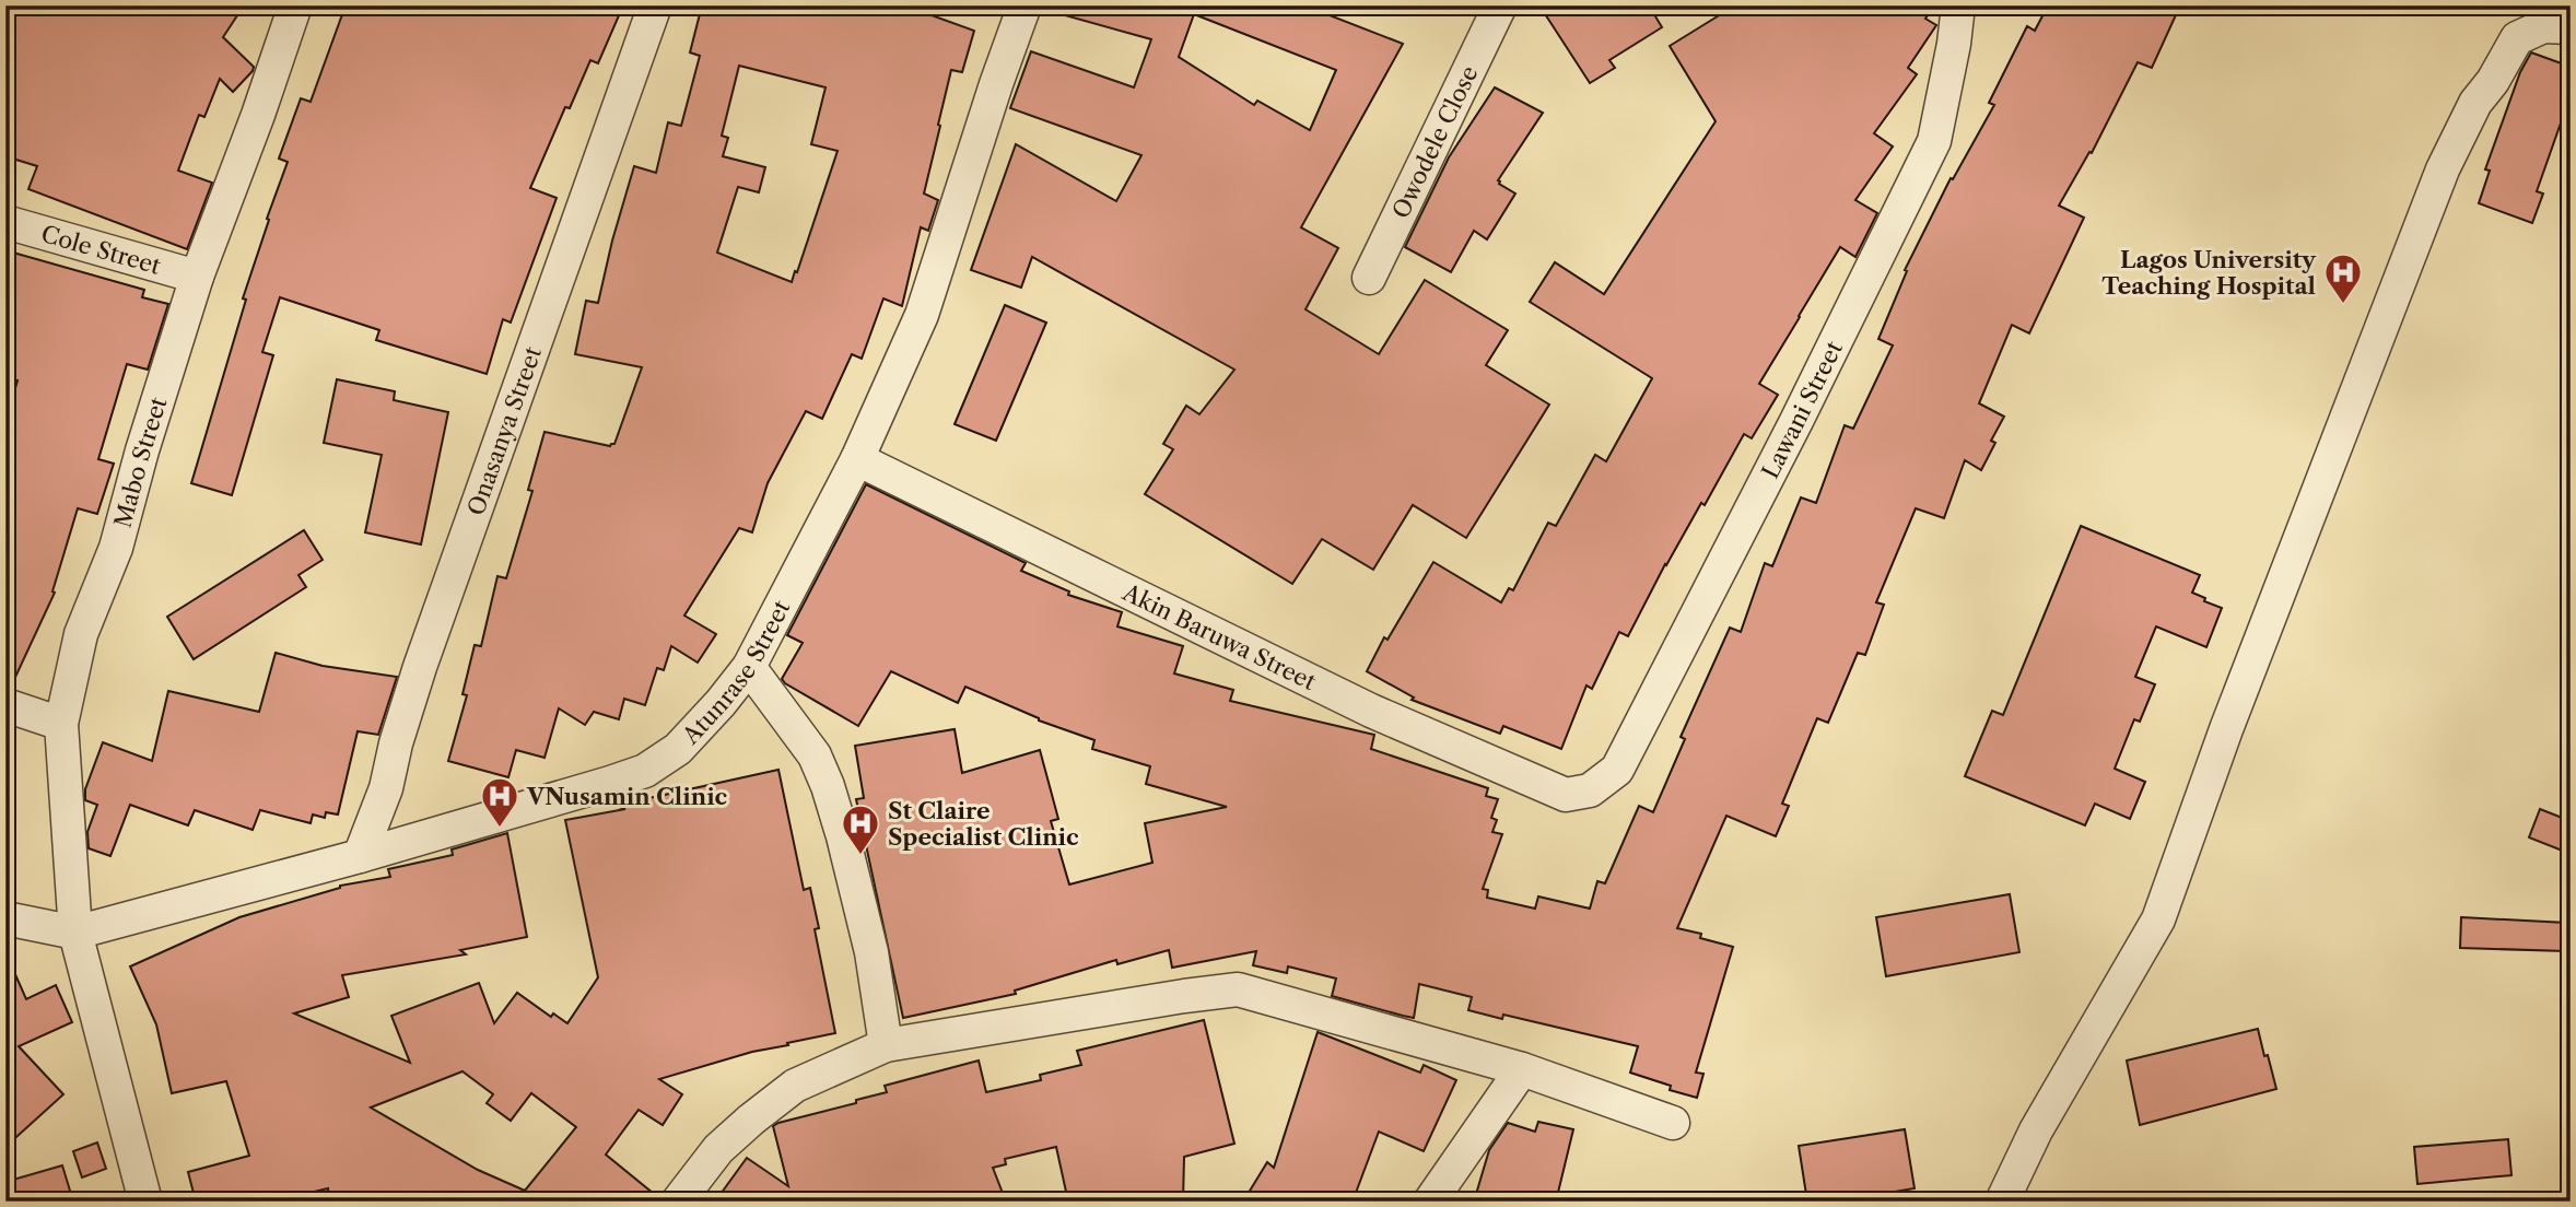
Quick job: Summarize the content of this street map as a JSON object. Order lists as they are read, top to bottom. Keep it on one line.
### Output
{"streets":{"street":["Owodele Close","Cole Street","Lawani Street","Onasanya Street","Mabo Street","Akin Baruwa Street","Atunrase Street"]},"crossings":[["Cole Street","Mabo Street"],["Lawani Street","Akin Baruwa Street"],["Onasanya Street","Atunrase Street"],["Mabo Street","Atunrase Street"],["Akin Baruwa Street","Atunrase Street"]],"places":{"hospital":["Lagos University Teaching Hospital","VNusamin Clinic","St Claire Specialist Clinic"]}}
